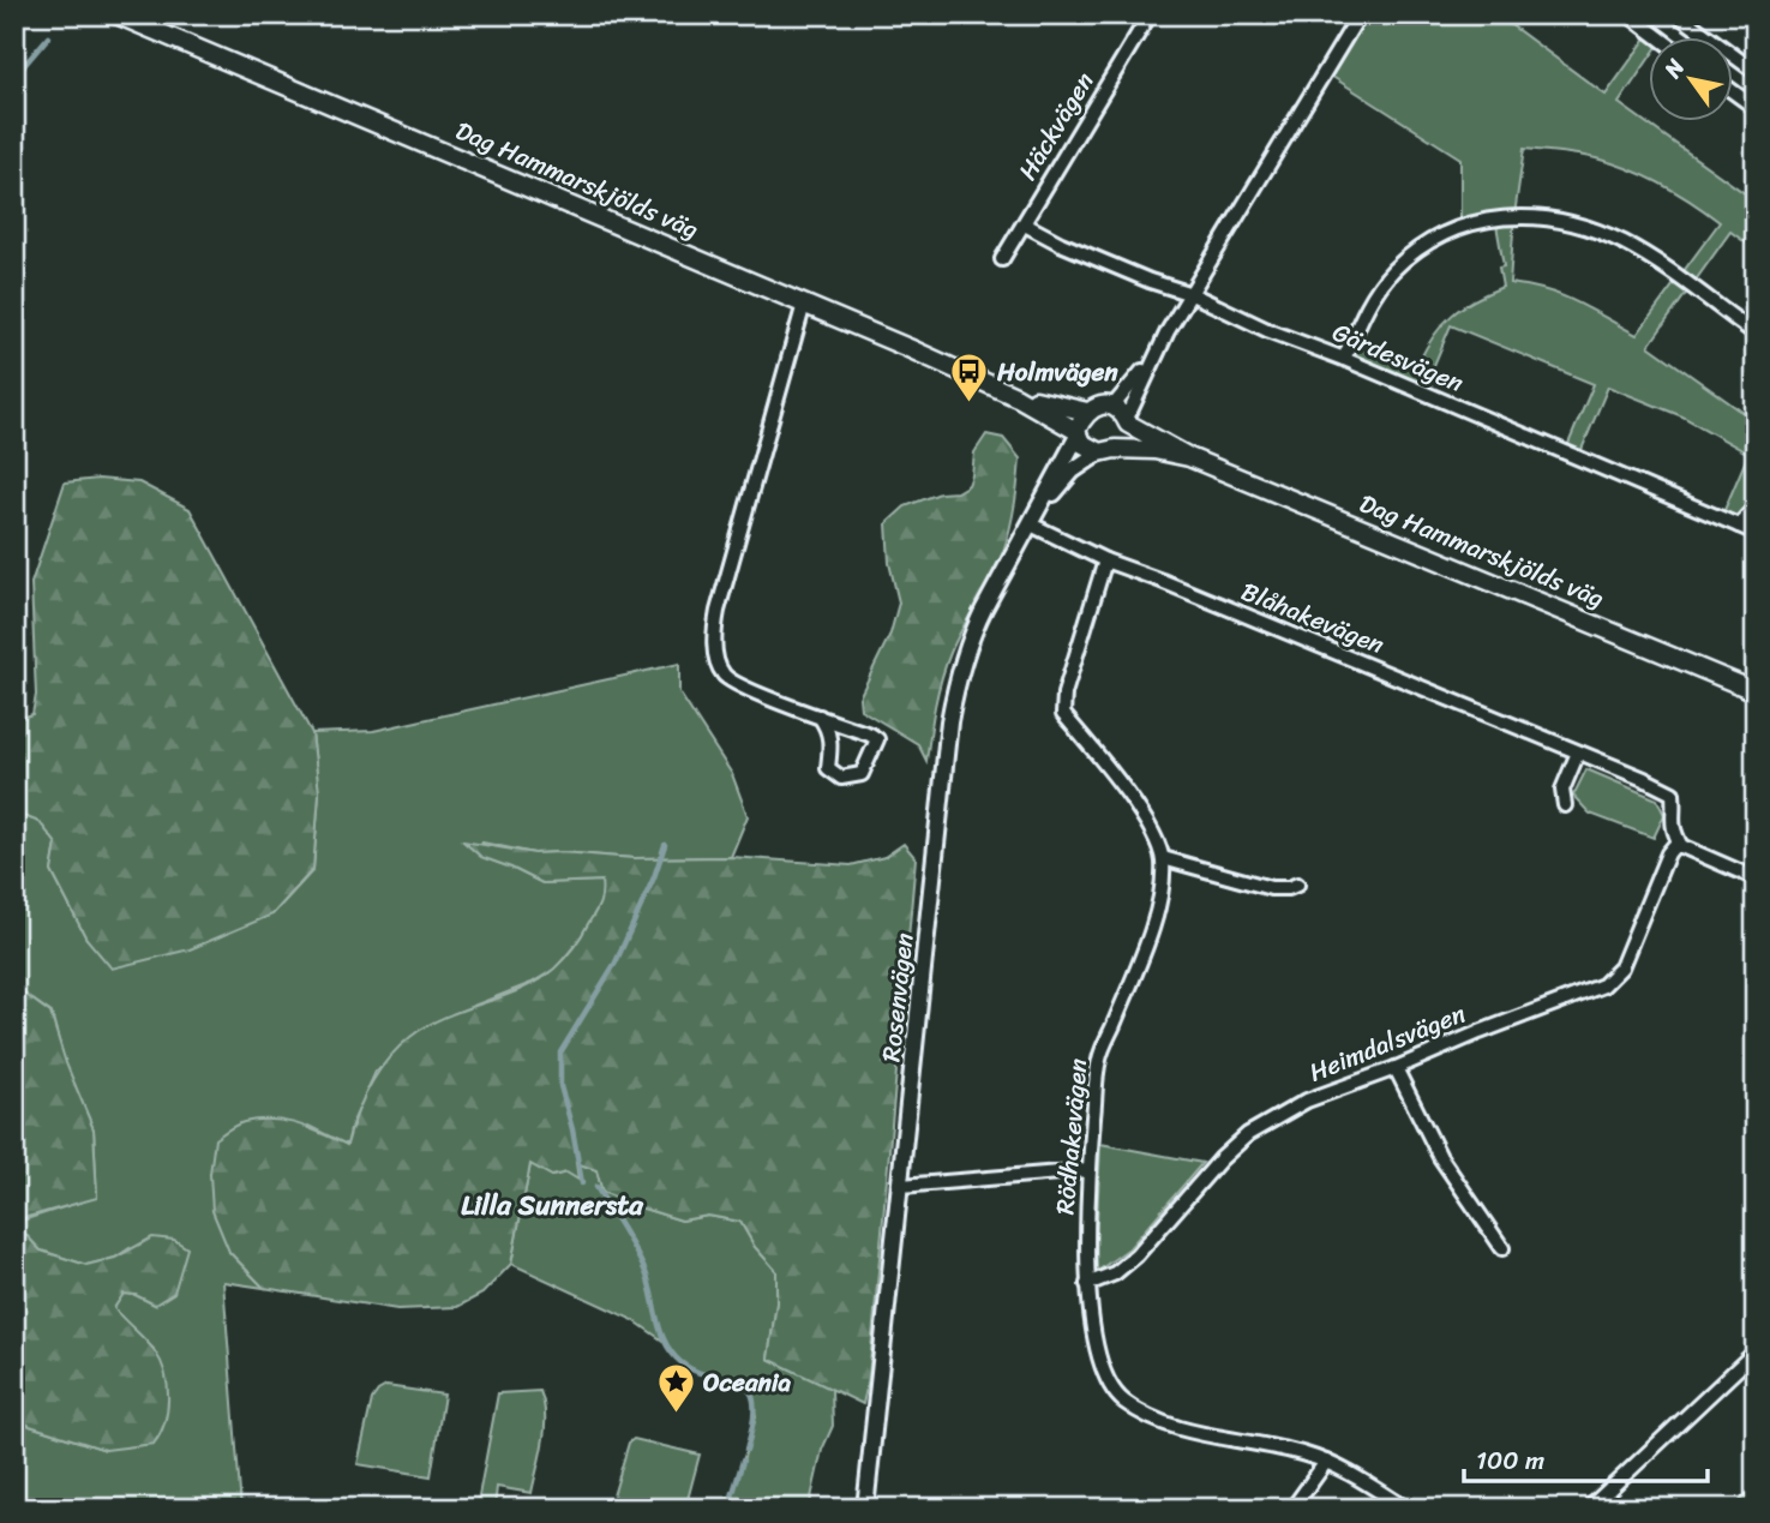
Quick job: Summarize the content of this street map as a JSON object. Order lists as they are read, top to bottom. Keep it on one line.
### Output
{"streets":{"main road":["Dag Hammarskjölds väg"],"street":["Häckvägen","Gärdesvägen","Blåhakevägen","Rosenvägen","Heimdalsvägen","Rödhakevägen"]},"crossings":[["Häckvägen","Gärdesvägen"],["Dag Hammarskjölds väg","Rosenvägen"],["Blåhakevägen","Rosenvägen"],["Blåhakevägen","Heimdalsvägen"],["Heimdalsvägen","Rödhakevägen"]],"districts":["Lilla Sunnersta"],"places":{"bus stop":["Holmvägen"],"place":["Oceania"]},"scale_bar":"100 m","north":"top left"}
